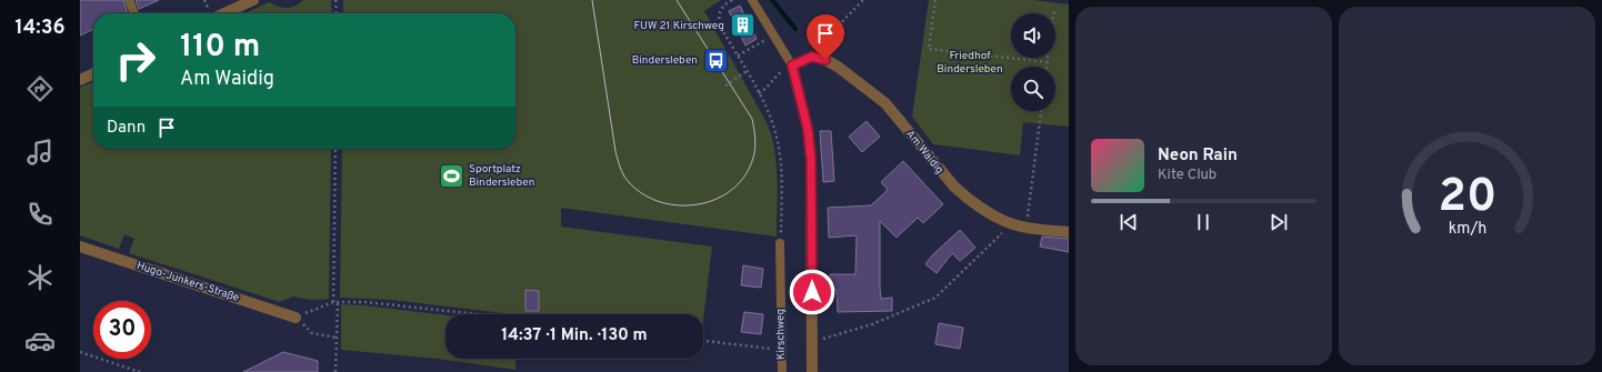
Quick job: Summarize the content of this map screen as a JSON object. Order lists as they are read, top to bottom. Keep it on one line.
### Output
{"streets":{"street":["Am Waidig","Hugo-Junkers-Straße"],"lane":["Kirschweg"]},"parks":["Friedhof Bindersleben"],"places":{"building":["FUW 21 Kirschweg"],"bus stop":["Bindersleben"],"sports":["Sportplatz Bindersleben"]},"page":{"tabs":"14:36","turn":["110 m","Am Waidig"],"then":"Dann","song":["Neon Rain","Kite Club"],"limit":"30","trip":"14:37 · 1 Min. · 130 m","gauge":["20","km/h"]}}
